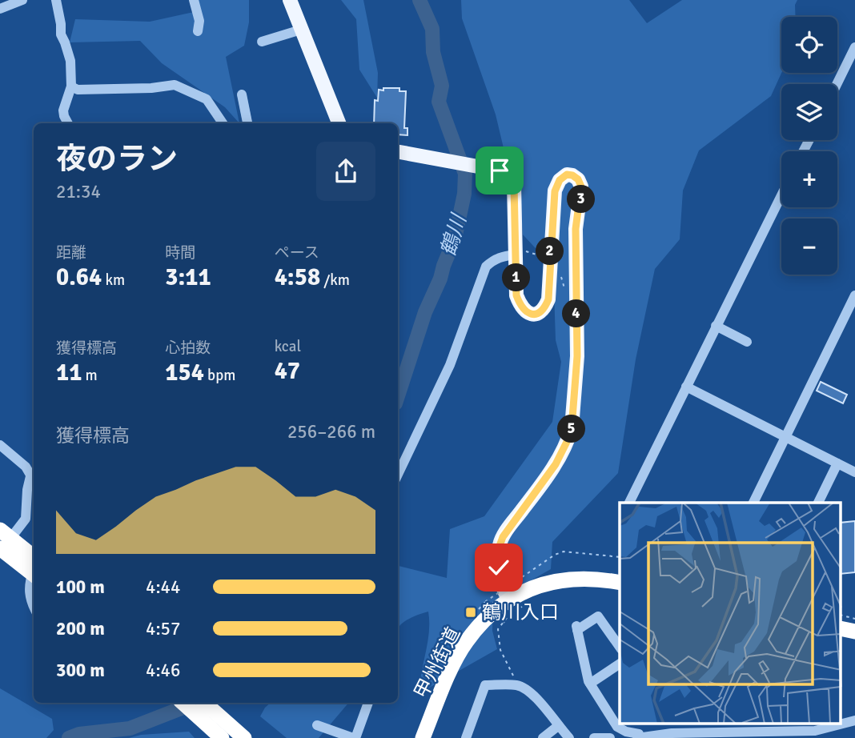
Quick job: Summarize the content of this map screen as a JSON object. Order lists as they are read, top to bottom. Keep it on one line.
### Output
{"streets":{"highway":["甲州街道"]},"water":["鶴川"],"places":{"transit":["鶴川入口"]},"page":{"map_buttons":["+","−"],"heading":["夜のラン","21:34"],"pins":["3","2","1","4","5"],"stats":[["距離","0.64 km"],["時間","3:11"],["ペース","4:58 /km"],["獲得標高","11 m"],["心拍数","154 bpm"],["kcal","47"]],"chart":["獲得標高","256–266 m"],"list":[{"name":"100 m","note":"4:44"},{"name":"200 m","note":"4:57"},{"name":"300 m","note":"4:46"}]}}
